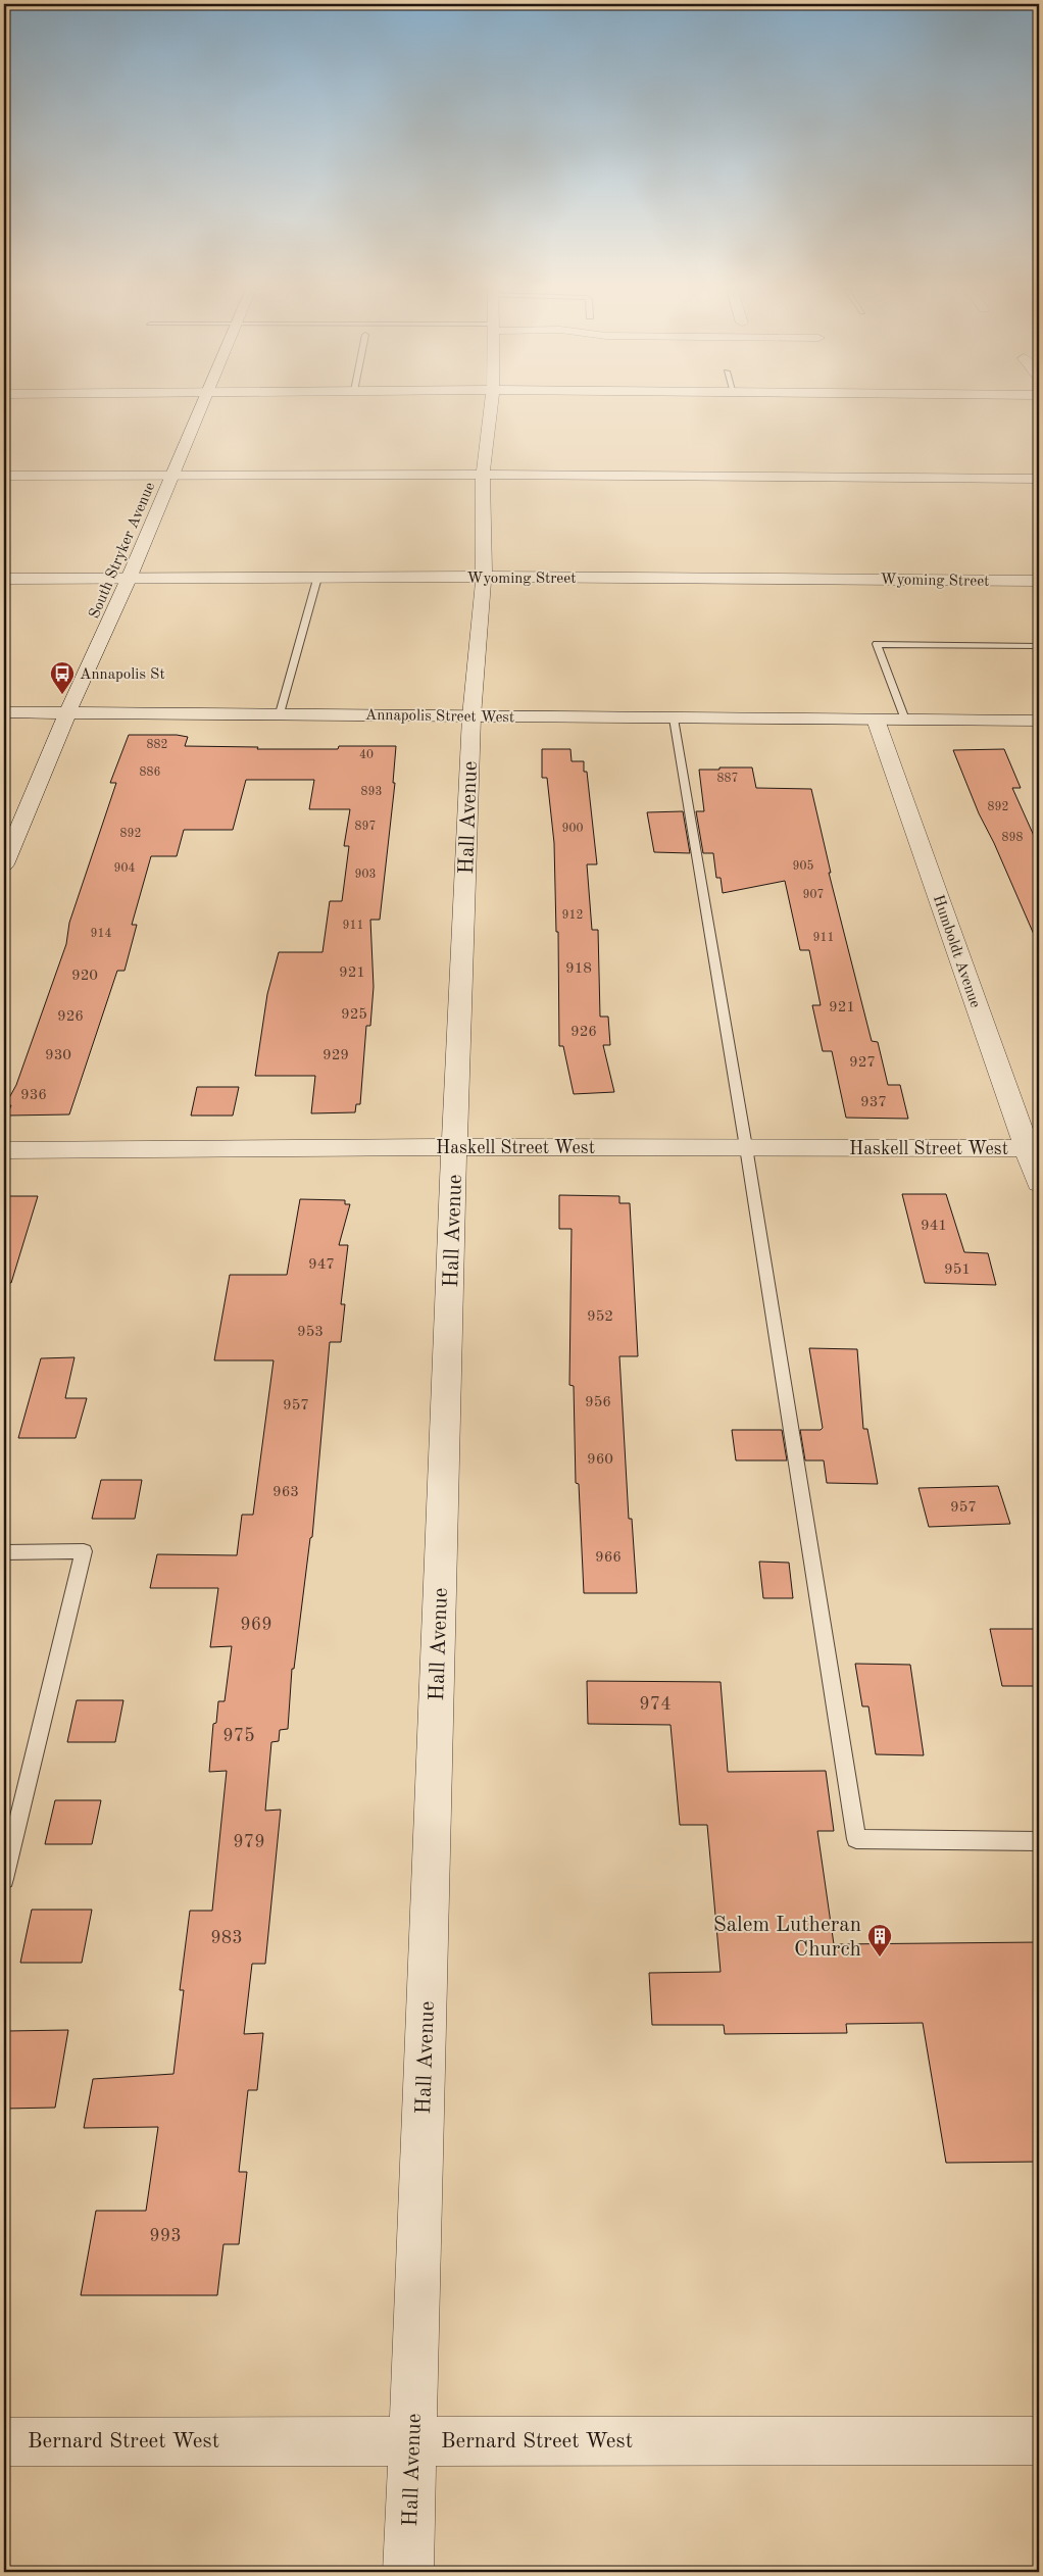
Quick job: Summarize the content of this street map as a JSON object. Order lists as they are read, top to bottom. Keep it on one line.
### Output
{"streets":{"street":["South Stryker Avenue","Wyoming Street","Annapolis Street West","Hall Avenue","Humboldt Avenue","Haskell Street West","Bernard Street West"]},"crossings":[["South Stryker Avenue","Wyoming Street"],["South Stryker Avenue","Annapolis Street West"],["Wyoming Street","Hall Avenue"],["Annapolis Street West","Hall Avenue"],["Annapolis Street West","Humboldt Avenue"],["Hall Avenue","Haskell Street West"],["Hall Avenue","Bernard Street West"],["Humboldt Avenue","Haskell Street West"]],"places":{"bus stop":["Annapolis St"],"building":["Salem Lutheran Church"]},"house_numbers":["882","40","886","887","893","892","897","900","892","898","905","904","903","907","912","911","914","911","918","921","920","921","925","926","926","930","929","927","936","937","941","947","951","952","953","956","957","960","963","957","966","969","974","975","979","983","993"]}
